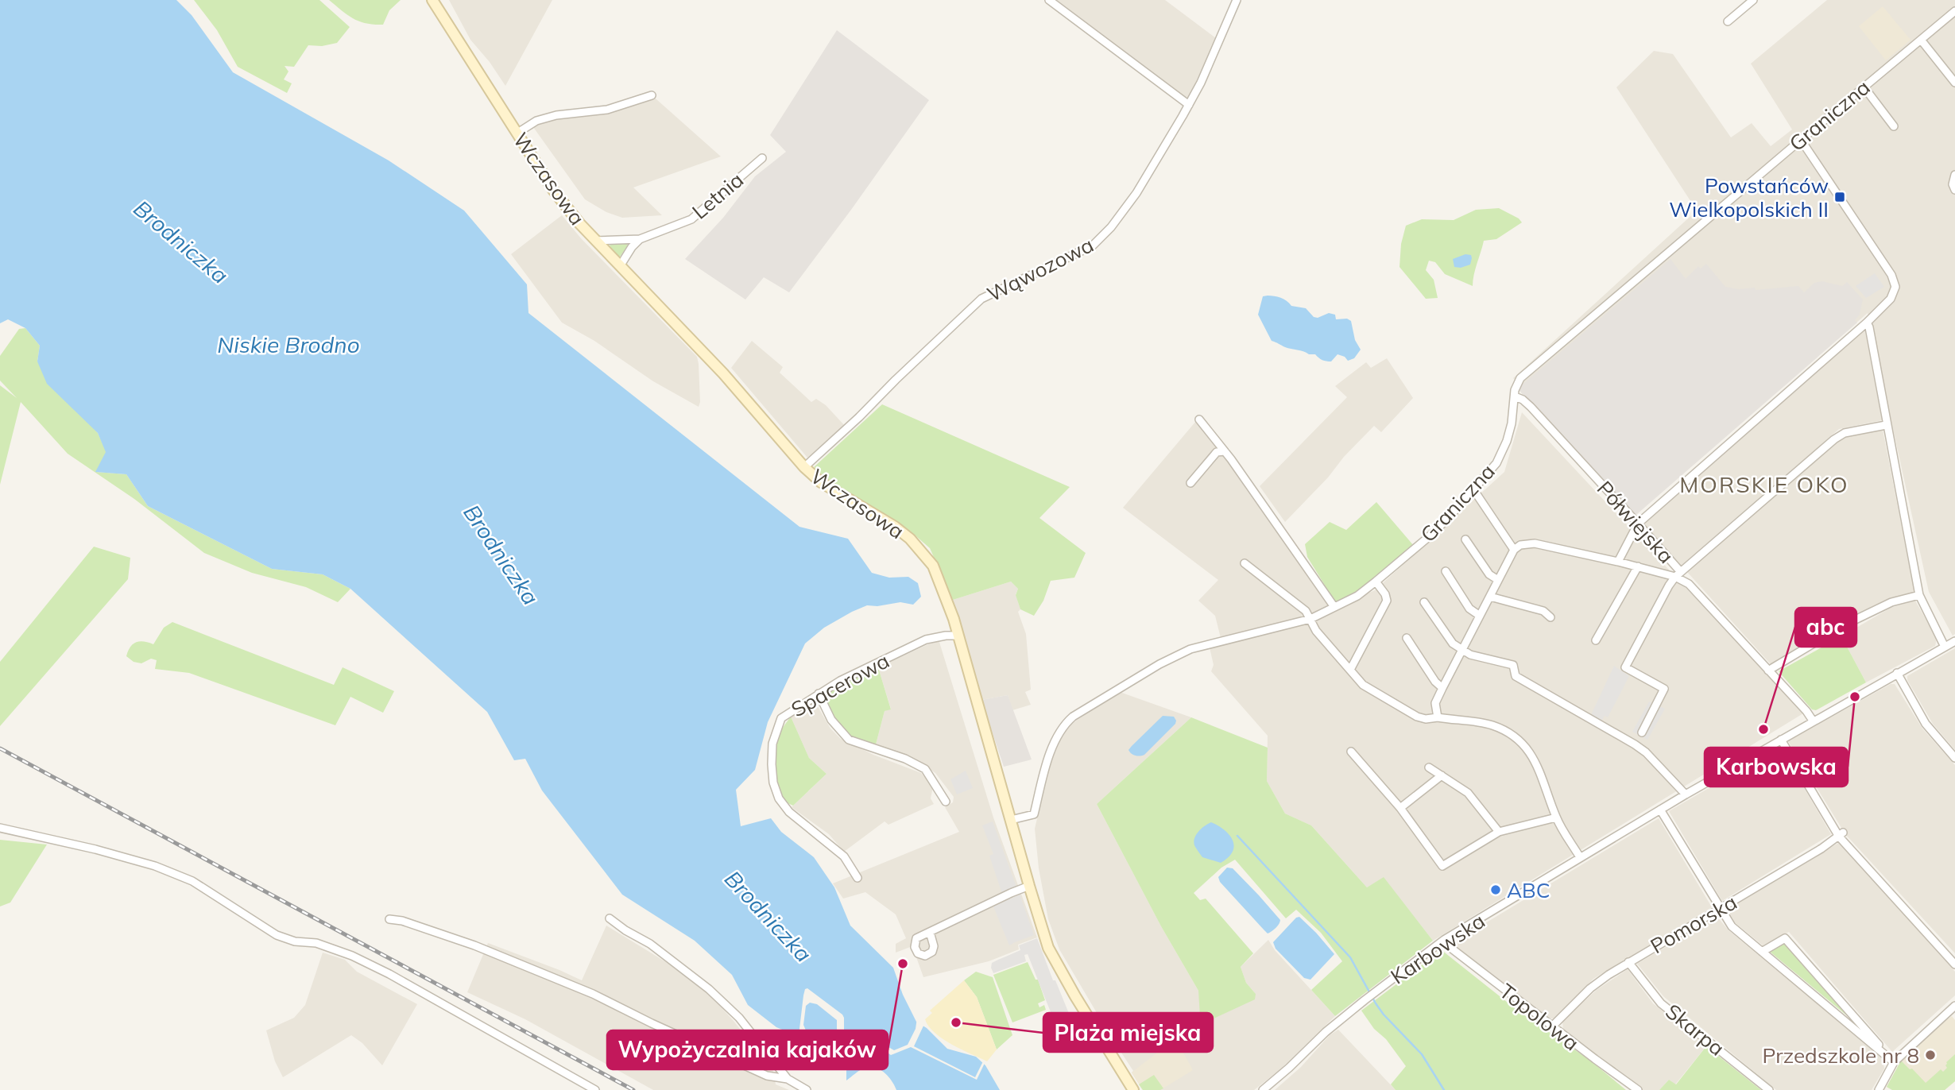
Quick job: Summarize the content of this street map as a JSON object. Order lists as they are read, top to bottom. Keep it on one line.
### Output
{"streets":{"street":["Graniczna","Wczasowa","Letnia","Wąwozowa","Półwiejska","Spacerowa","Pomorska","Karbowska","Topolowa","Skarpa"]},"crossings":[["Graniczna","Wczasowa"],["Graniczna","Półwiejska"],["Wczasowa","Letnia"],["Wczasowa","Wąwozowa"],["Wczasowa","Spacerowa"],["Półwiejska","Karbowska"],["Pomorska","Topolowa"],["Pomorska","Skarpa"],["Karbowska","Topolowa"]],"districts":["MORSKIE OKO"],"water":["Brodniczka","Niskie Brodno"],"places":{"transit":["Powstańców Wielkopolskich II"],"other":["Karbowska","abc","ABC","Wypożyczalnia kajaków","Plaża miejska","Przedszkole nr 8"]}}
